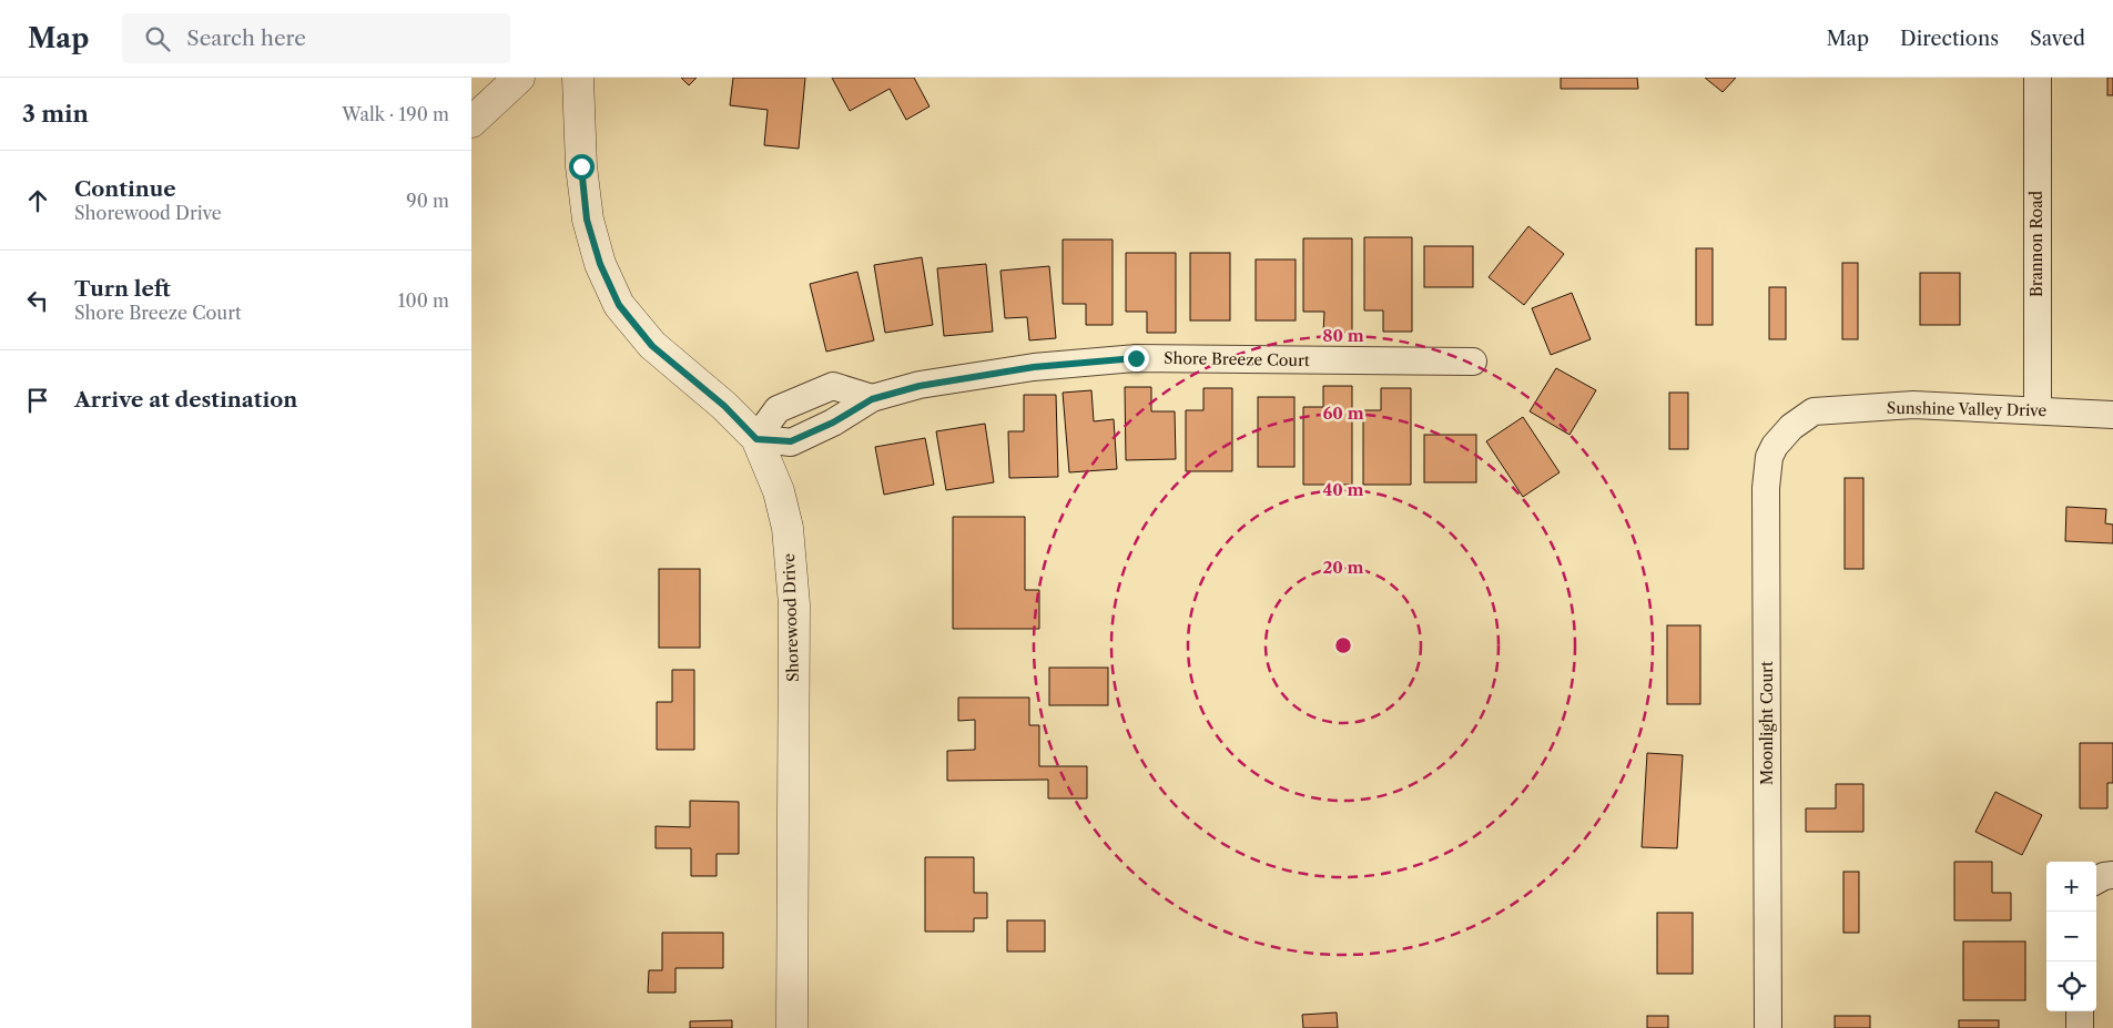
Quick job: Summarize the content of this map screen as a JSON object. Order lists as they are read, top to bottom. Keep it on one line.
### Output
{"streets":{"street":["Brannon Road","Shore Breeze Court","Sunshine Valley Drive","Shorewood Drive","Moonlight Court"]},"crossings":[["Brannon Road","Sunshine Valley Drive"],["Shore Breeze Court","Shorewood Drive"],["Sunshine Valley Drive","Moonlight Court"]],"page":{"header":"Map","search":"Search here","nav":["Map","Directions","Saved"],"heading":["3 min","Walk · 190 m"],"list":[["Continue","Shorewood Drive","90 m"],["Turn left","Shore Breeze Court","100 m"],"Arrive at destination"],"map_buttons":["+","−"]},"rings":["80 m","60 m","40 m","20 m"]}
